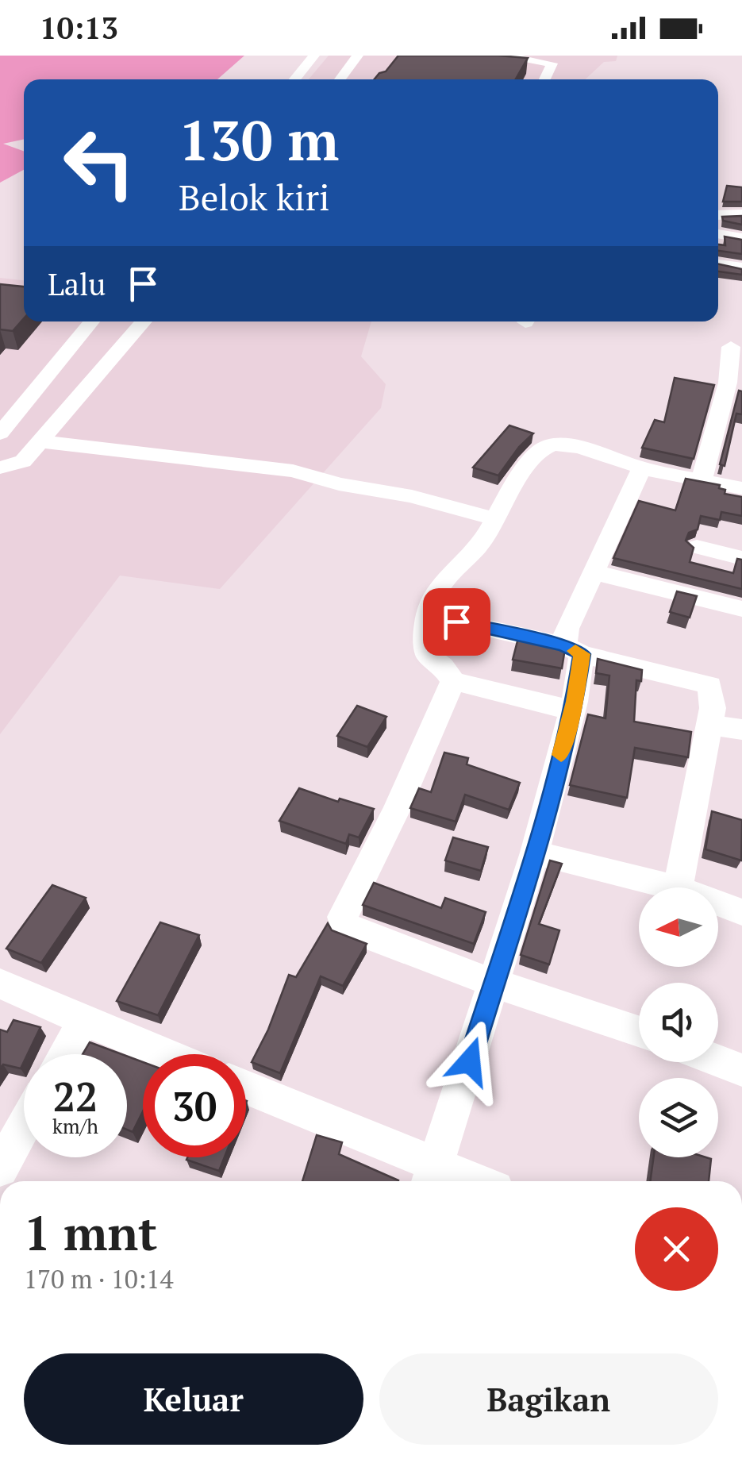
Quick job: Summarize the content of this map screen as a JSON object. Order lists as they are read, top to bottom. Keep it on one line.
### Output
{"north":"left","page":{"status":"10:13","turn":["130 m","Belok kiri"],"then":"Lalu","speed":"22 km/h","limit":"30","heading":["1 mnt","170 m · 10:14"],"buttons":["Keluar","Bagikan"]}}
